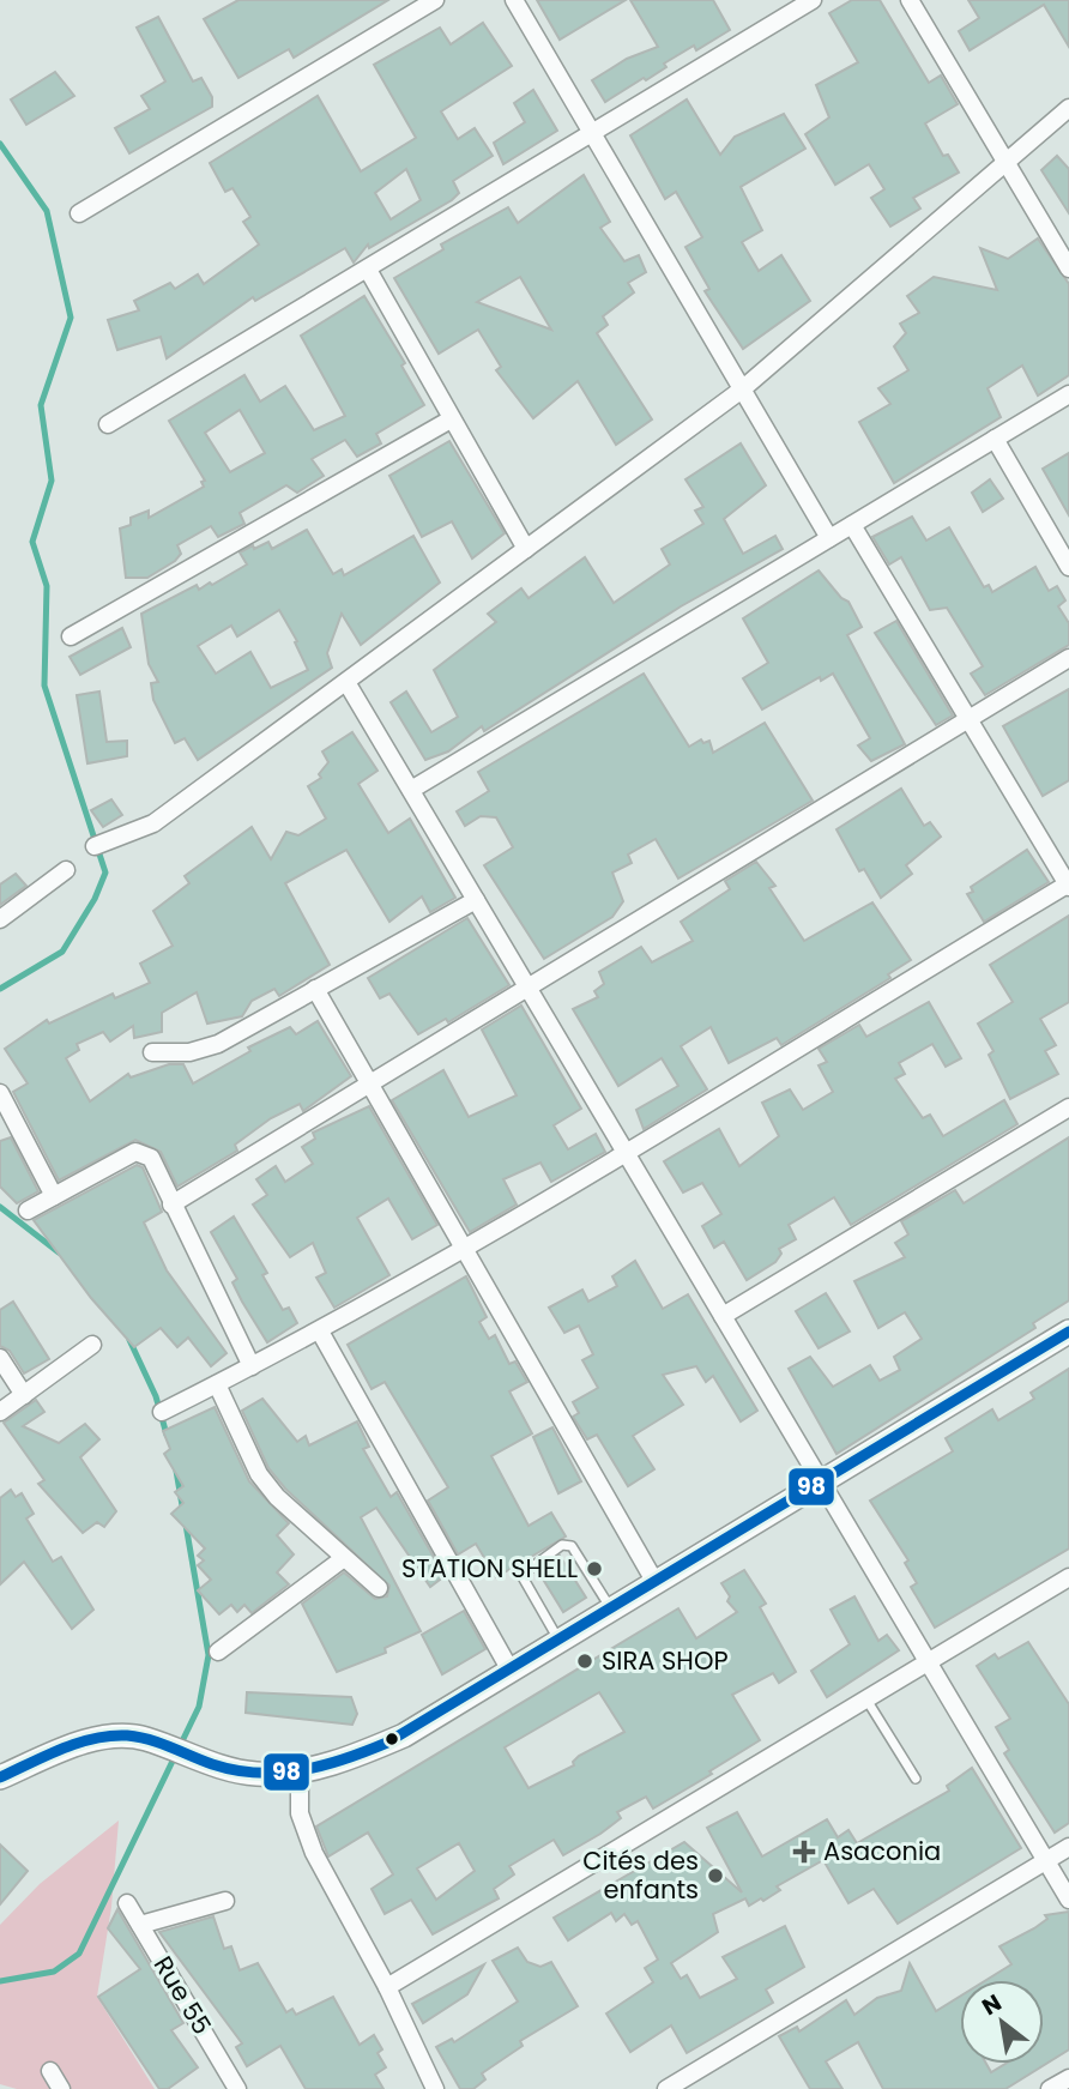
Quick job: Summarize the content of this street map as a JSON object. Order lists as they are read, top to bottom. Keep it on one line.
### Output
{"streets":{"street":["Rue 55"]},"places":{"other":["STATION SHELL","SIRA SHOP","Cités des enfants"],"health":["Asaconia"]},"lines":["transit line 98"],"north":"top left"}
